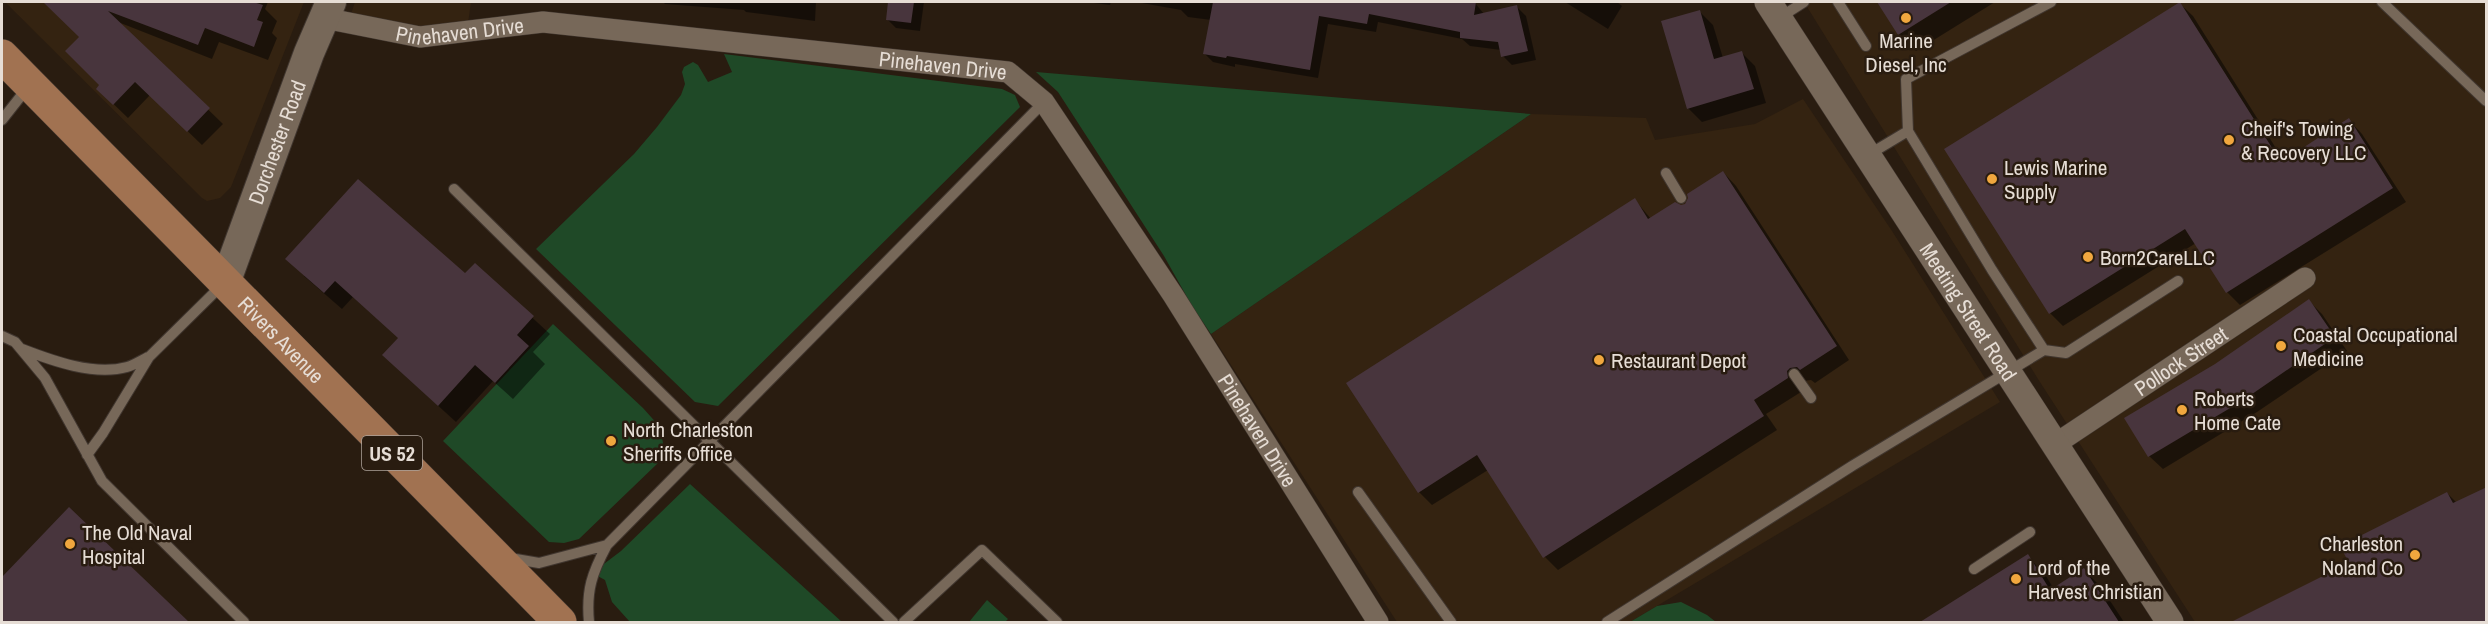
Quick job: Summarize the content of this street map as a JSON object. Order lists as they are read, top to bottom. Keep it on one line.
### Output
{"streets":{"main road":["Dorchester Road","Rivers Avenue","US 52"],"street":["Pinehaven Drive","Meeting Street Road","Pollock Street"]},"crossings":[["Pinehaven Drive","Dorchester Road"],["Dorchester Road","Rivers Avenue"],["Meeting Street Road","Pollock Street"]],"places":["Marine Diesel, Inc","Cheif's Towing & Recovery LLC","Lewis Marine Supply","Born2CareLLC","Coastal Occupational Medicine","Restaurant Depot","Roberts Home Cate","North Charleston Sheriffs Office","The Old Naval Hospital","Charleston Noland Co","Lord of the Harvest Christian"]}
